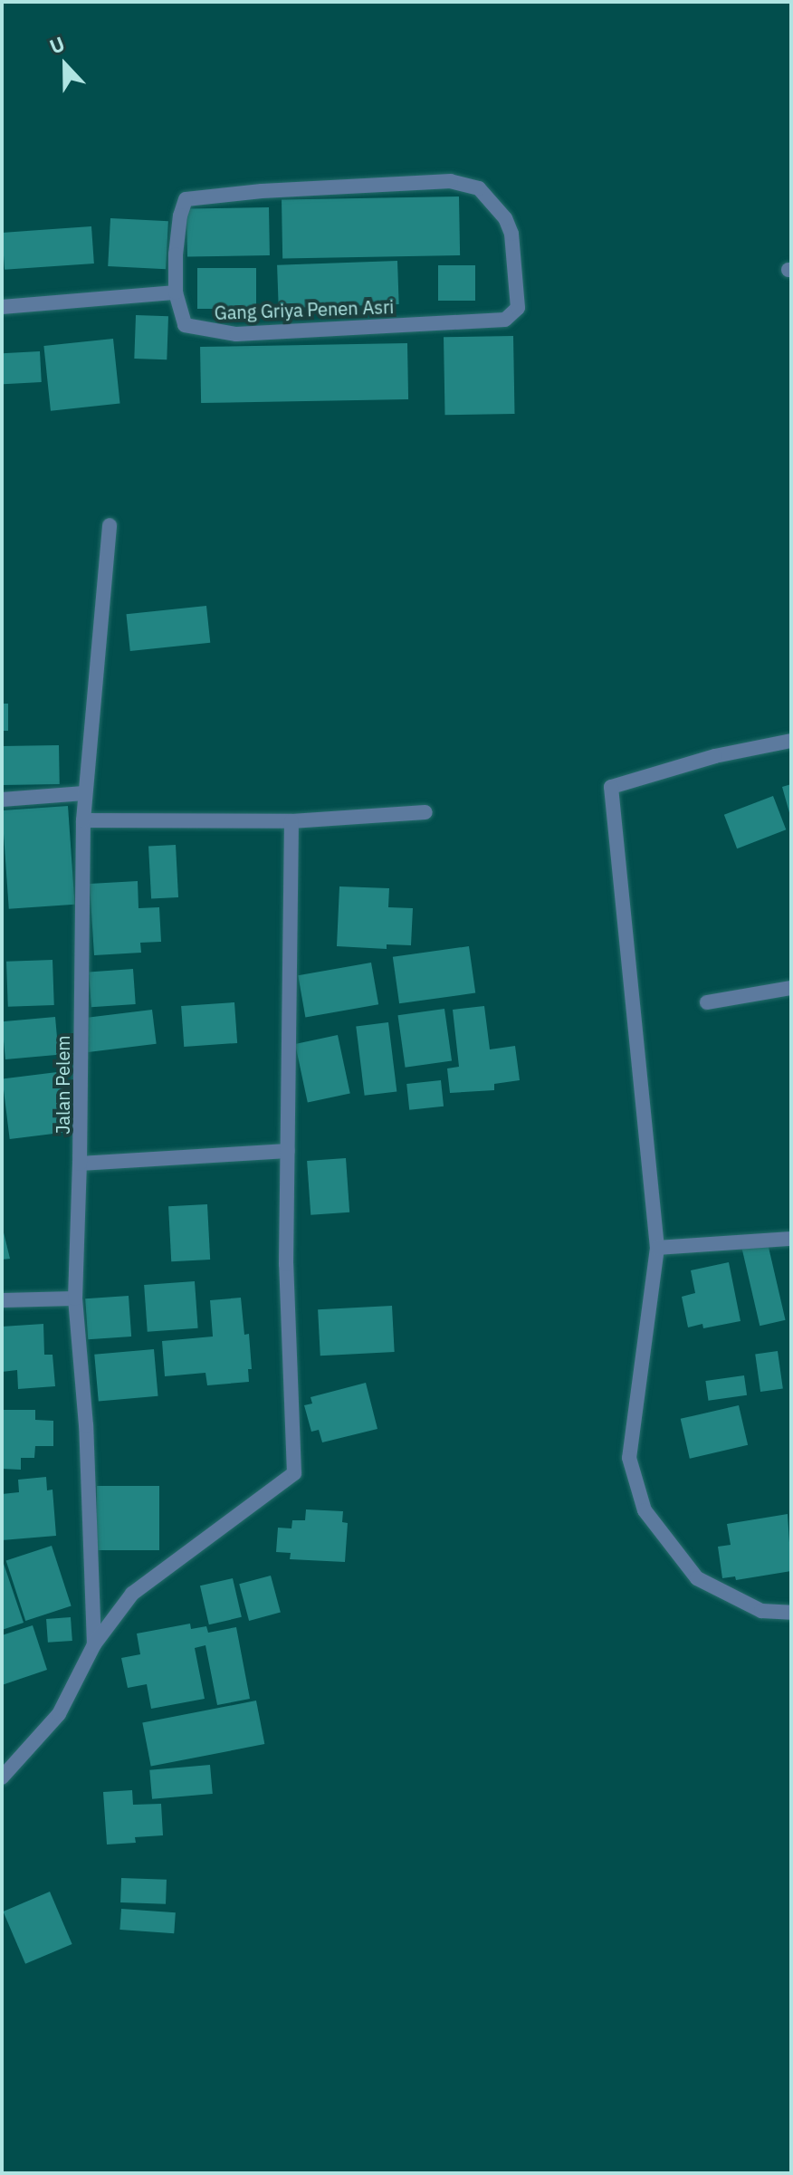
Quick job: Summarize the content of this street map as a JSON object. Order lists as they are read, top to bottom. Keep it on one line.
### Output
{"streets":{"street":["Gang Griya Penen Asri","Jalan Pelem"]},"north":"top"}
